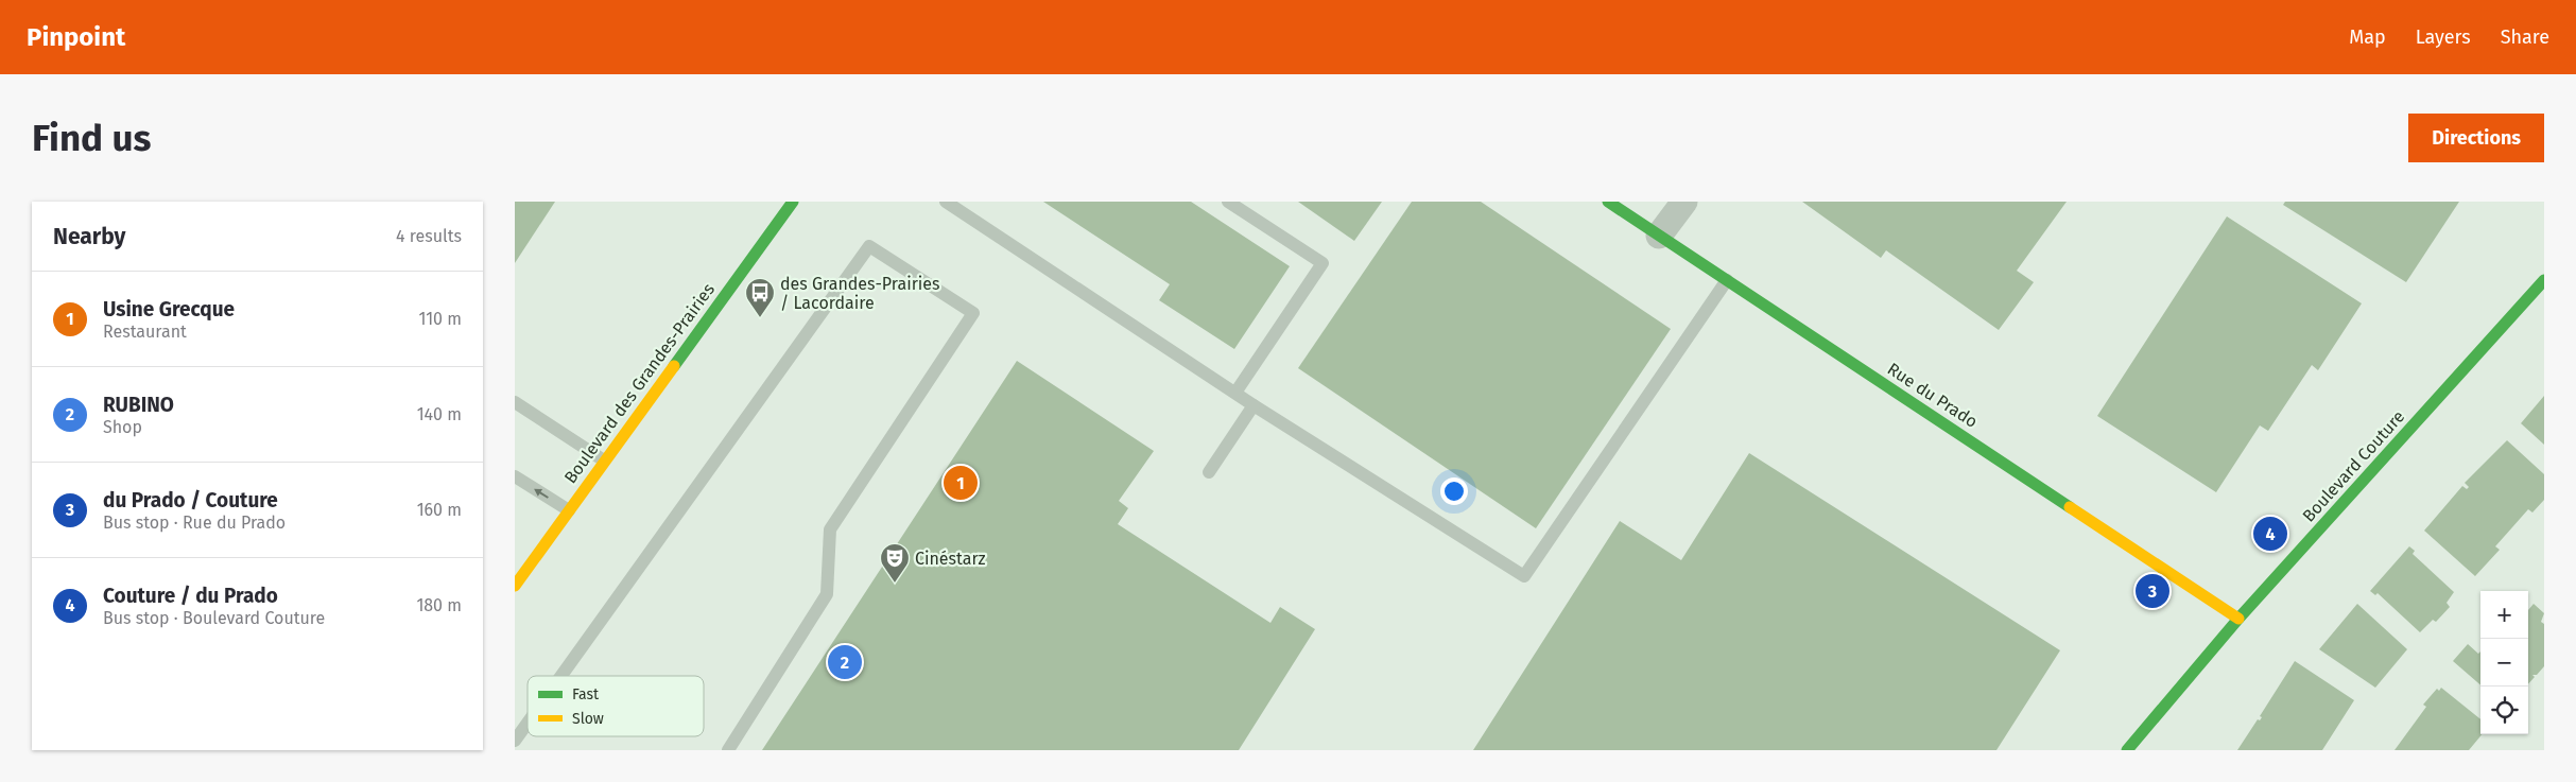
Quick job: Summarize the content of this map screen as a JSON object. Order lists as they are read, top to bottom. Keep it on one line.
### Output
{"streets":{"street":["Boulevard des Grandes-Prairies","Rue du Prado","Boulevard Couture"]},"crossings":[["Rue du Prado","Boulevard Couture"]],"places":{"bus stop":["des Grandes-Prairies / Lacordaire"],"theatre":["Cinéstarz"]},"legend":["Fast","Slow"],"page":{"header":"Pinpoint","nav":["Map","Layers","Share"],"buttons":"Directions","title":"Find us","heading":["Nearby","4 results"],"list":[{"mark":"1","name":"Usine Grecque","note":"Restaurant","value":"110 m"},{"mark":"2","name":"RUBINO","note":"Shop","value":"140 m"},{"mark":"3","name":"du Prado / Couture","note":"Bus stop · Rue du Prado","value":"160 m"},{"mark":"4","name":"Couture / du Prado","note":"Bus stop · Boulevard Couture","value":"180 m"}],"pins":["1","4","3","2"],"map_buttons":["+","−"]}}
